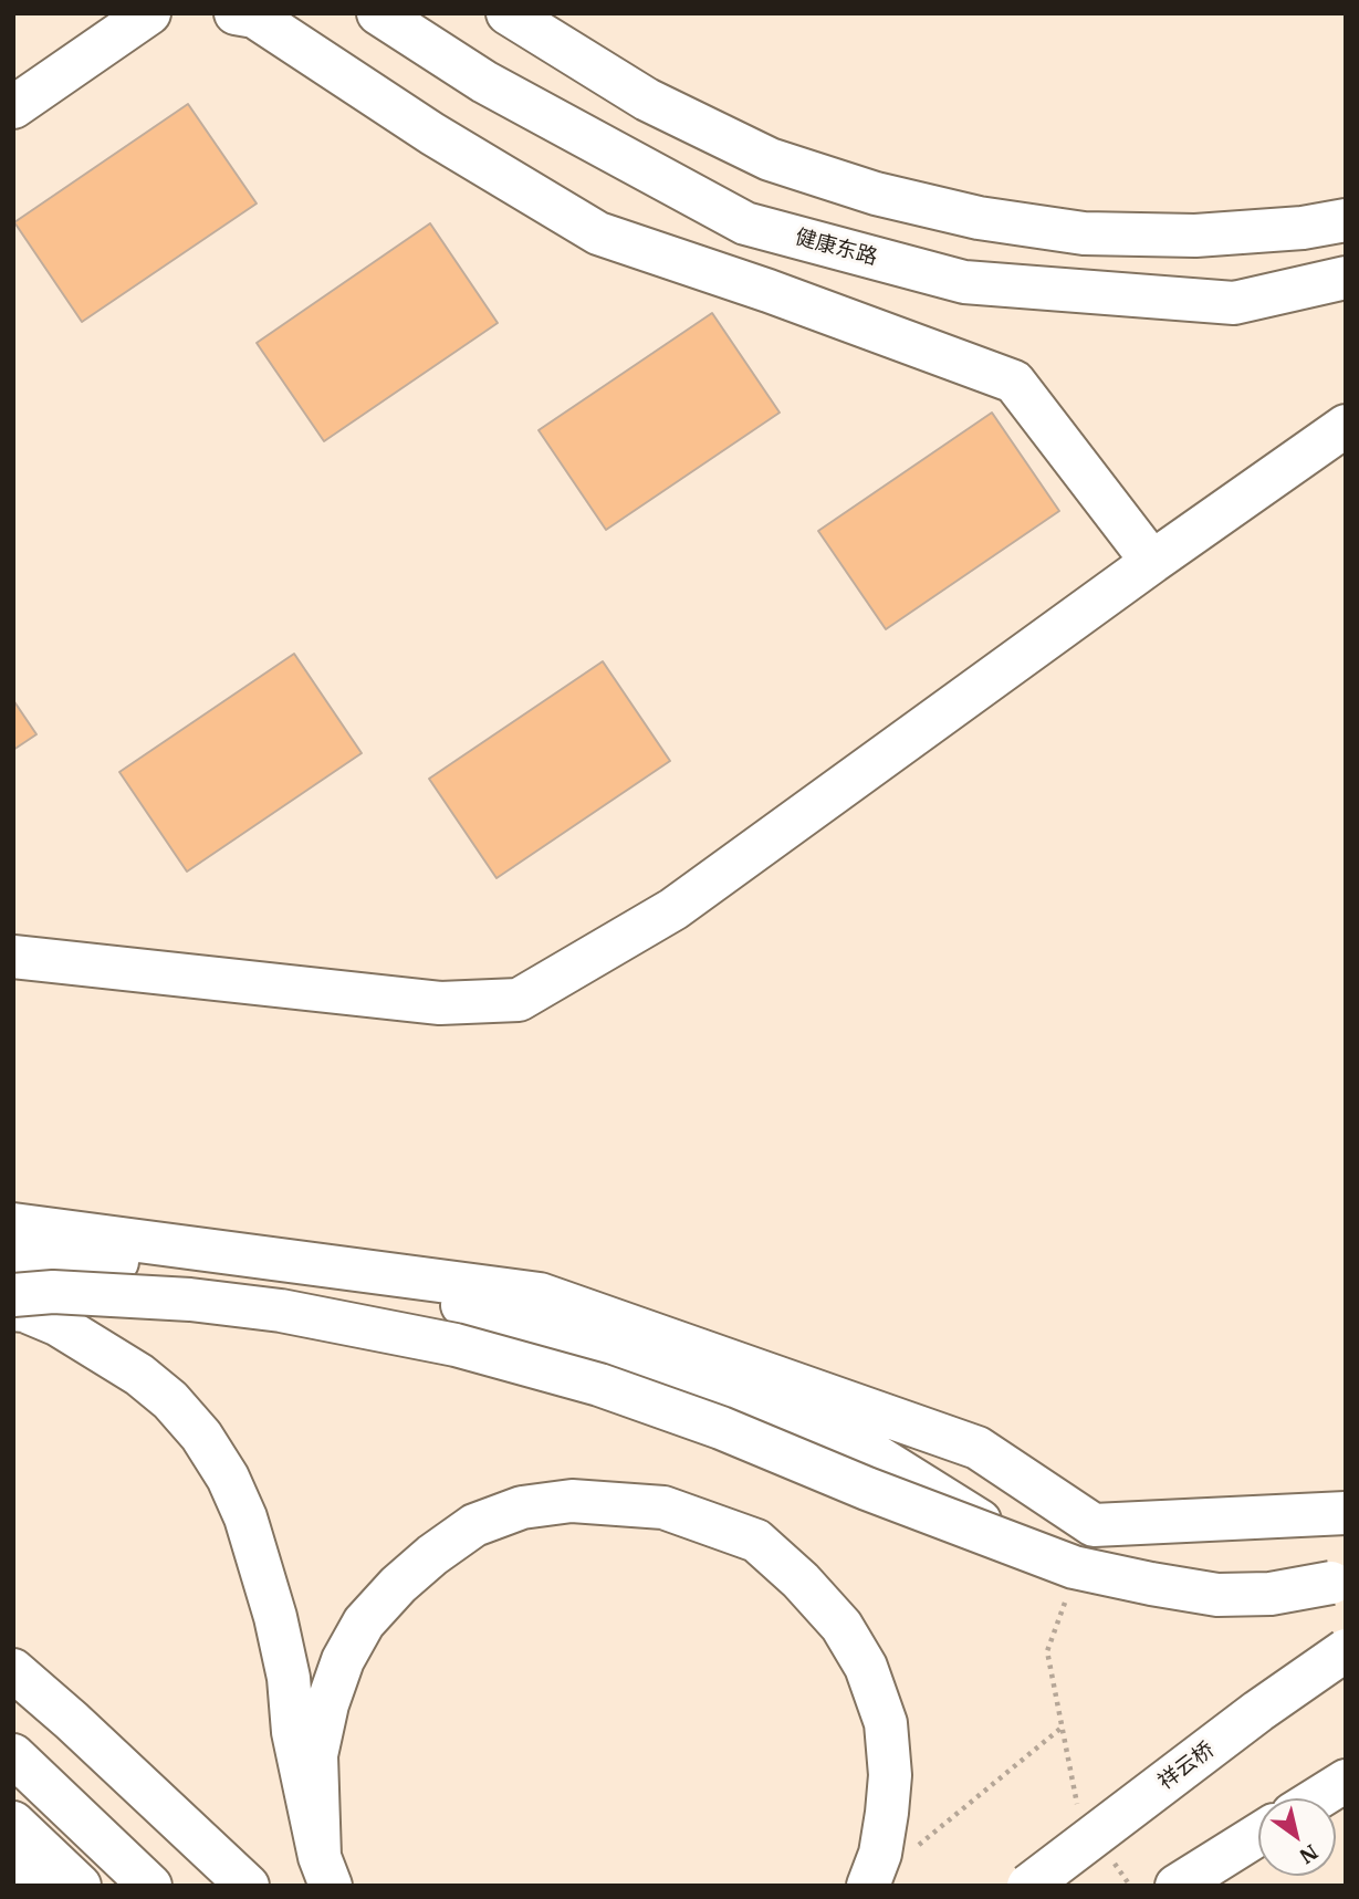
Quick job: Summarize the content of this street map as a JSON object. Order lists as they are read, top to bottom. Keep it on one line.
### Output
{"streets":{"main road":["健康东路","祥云桥"]},"north":"bottom right"}
